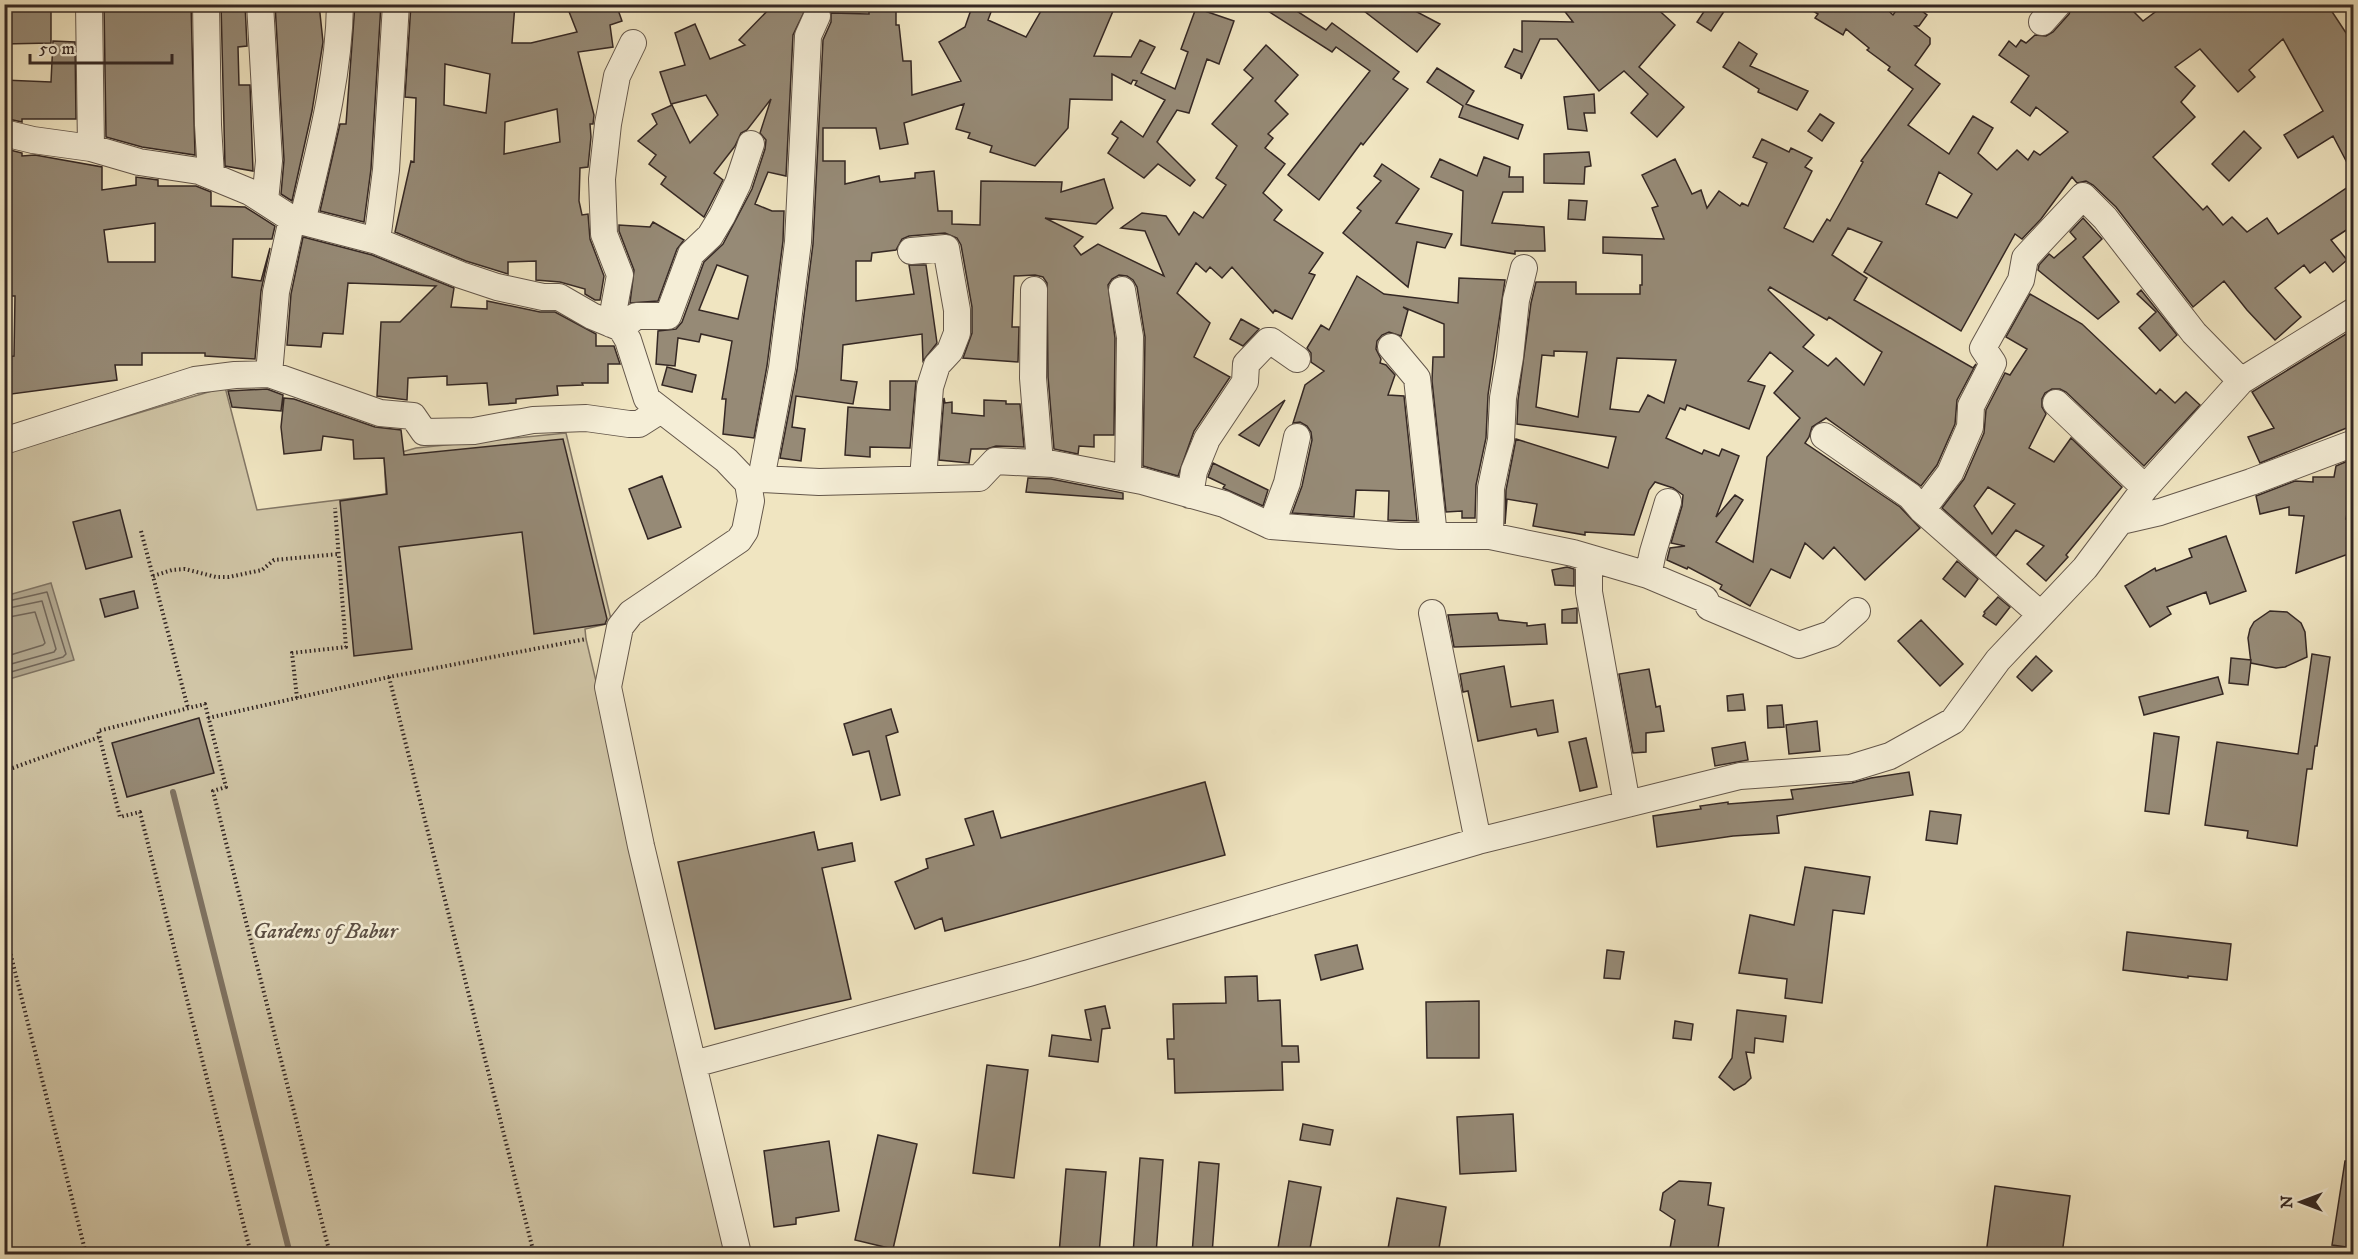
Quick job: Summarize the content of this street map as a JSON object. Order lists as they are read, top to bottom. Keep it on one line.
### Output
{"parks":["Gardens of Babur"],"scale_bar":"50 m","north":"left"}
